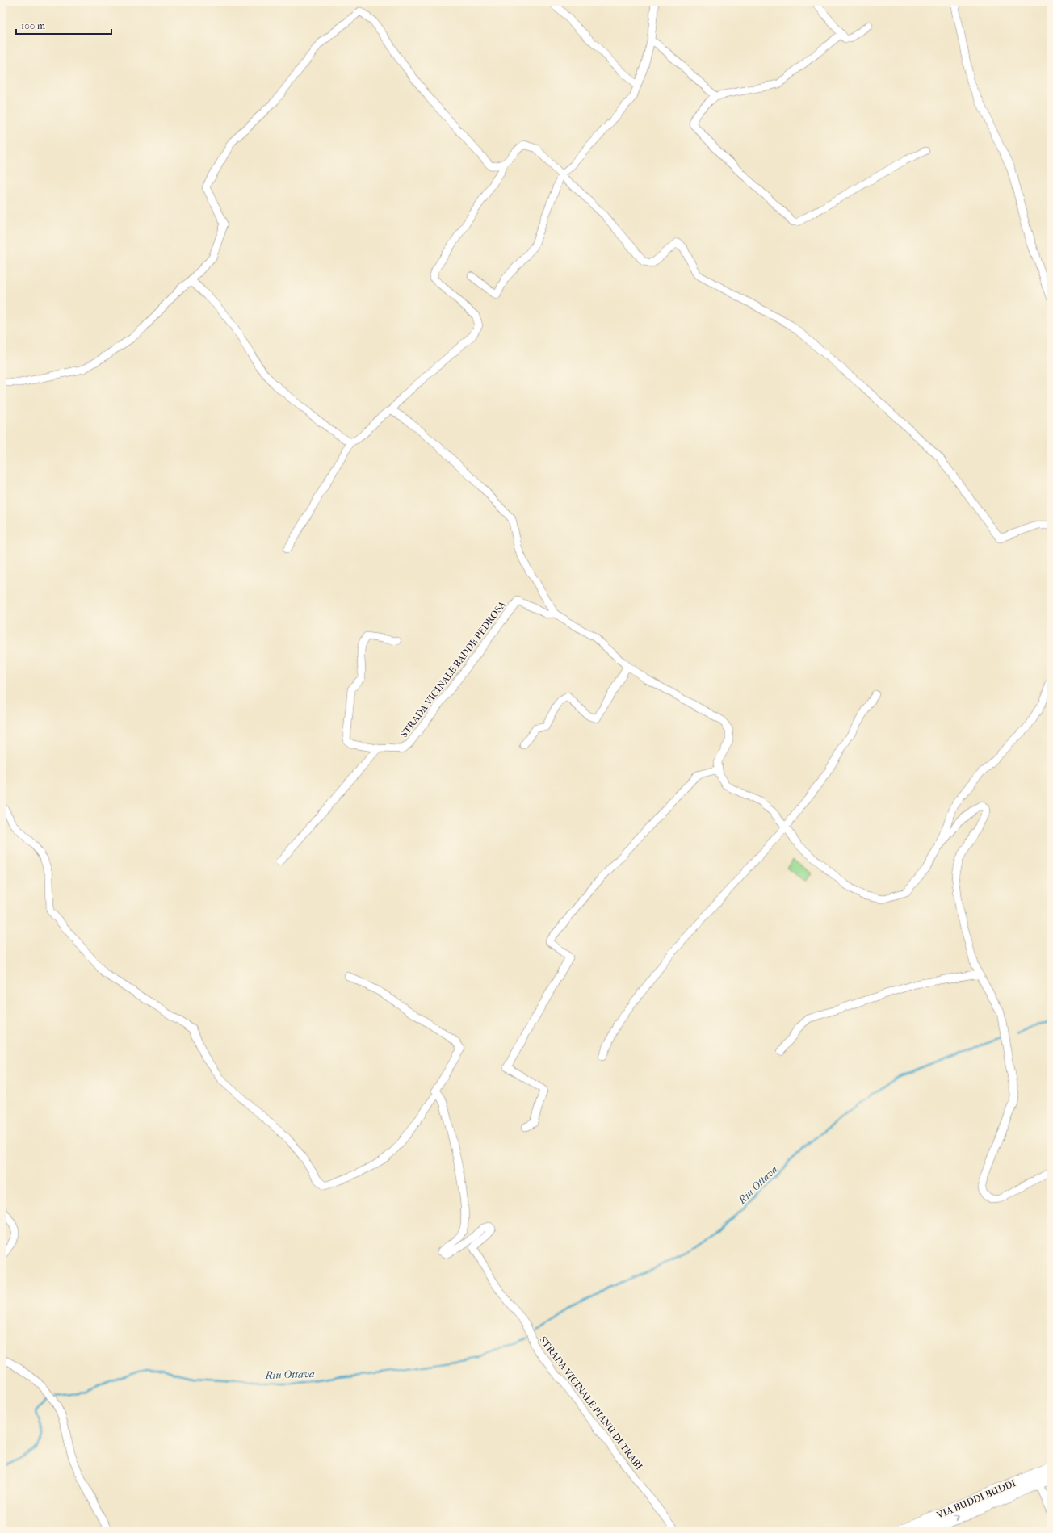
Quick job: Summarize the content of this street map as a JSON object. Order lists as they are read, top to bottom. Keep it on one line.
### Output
{"streets":{"main road":["VIA BUDDI BUDDI"],"street":["STRADA VICINALE BADDE PEDROSA","STRADA VICINALE PIANU DI TRABI"]},"water":["Riu Ottava"],"scale_bar":"100 m"}
